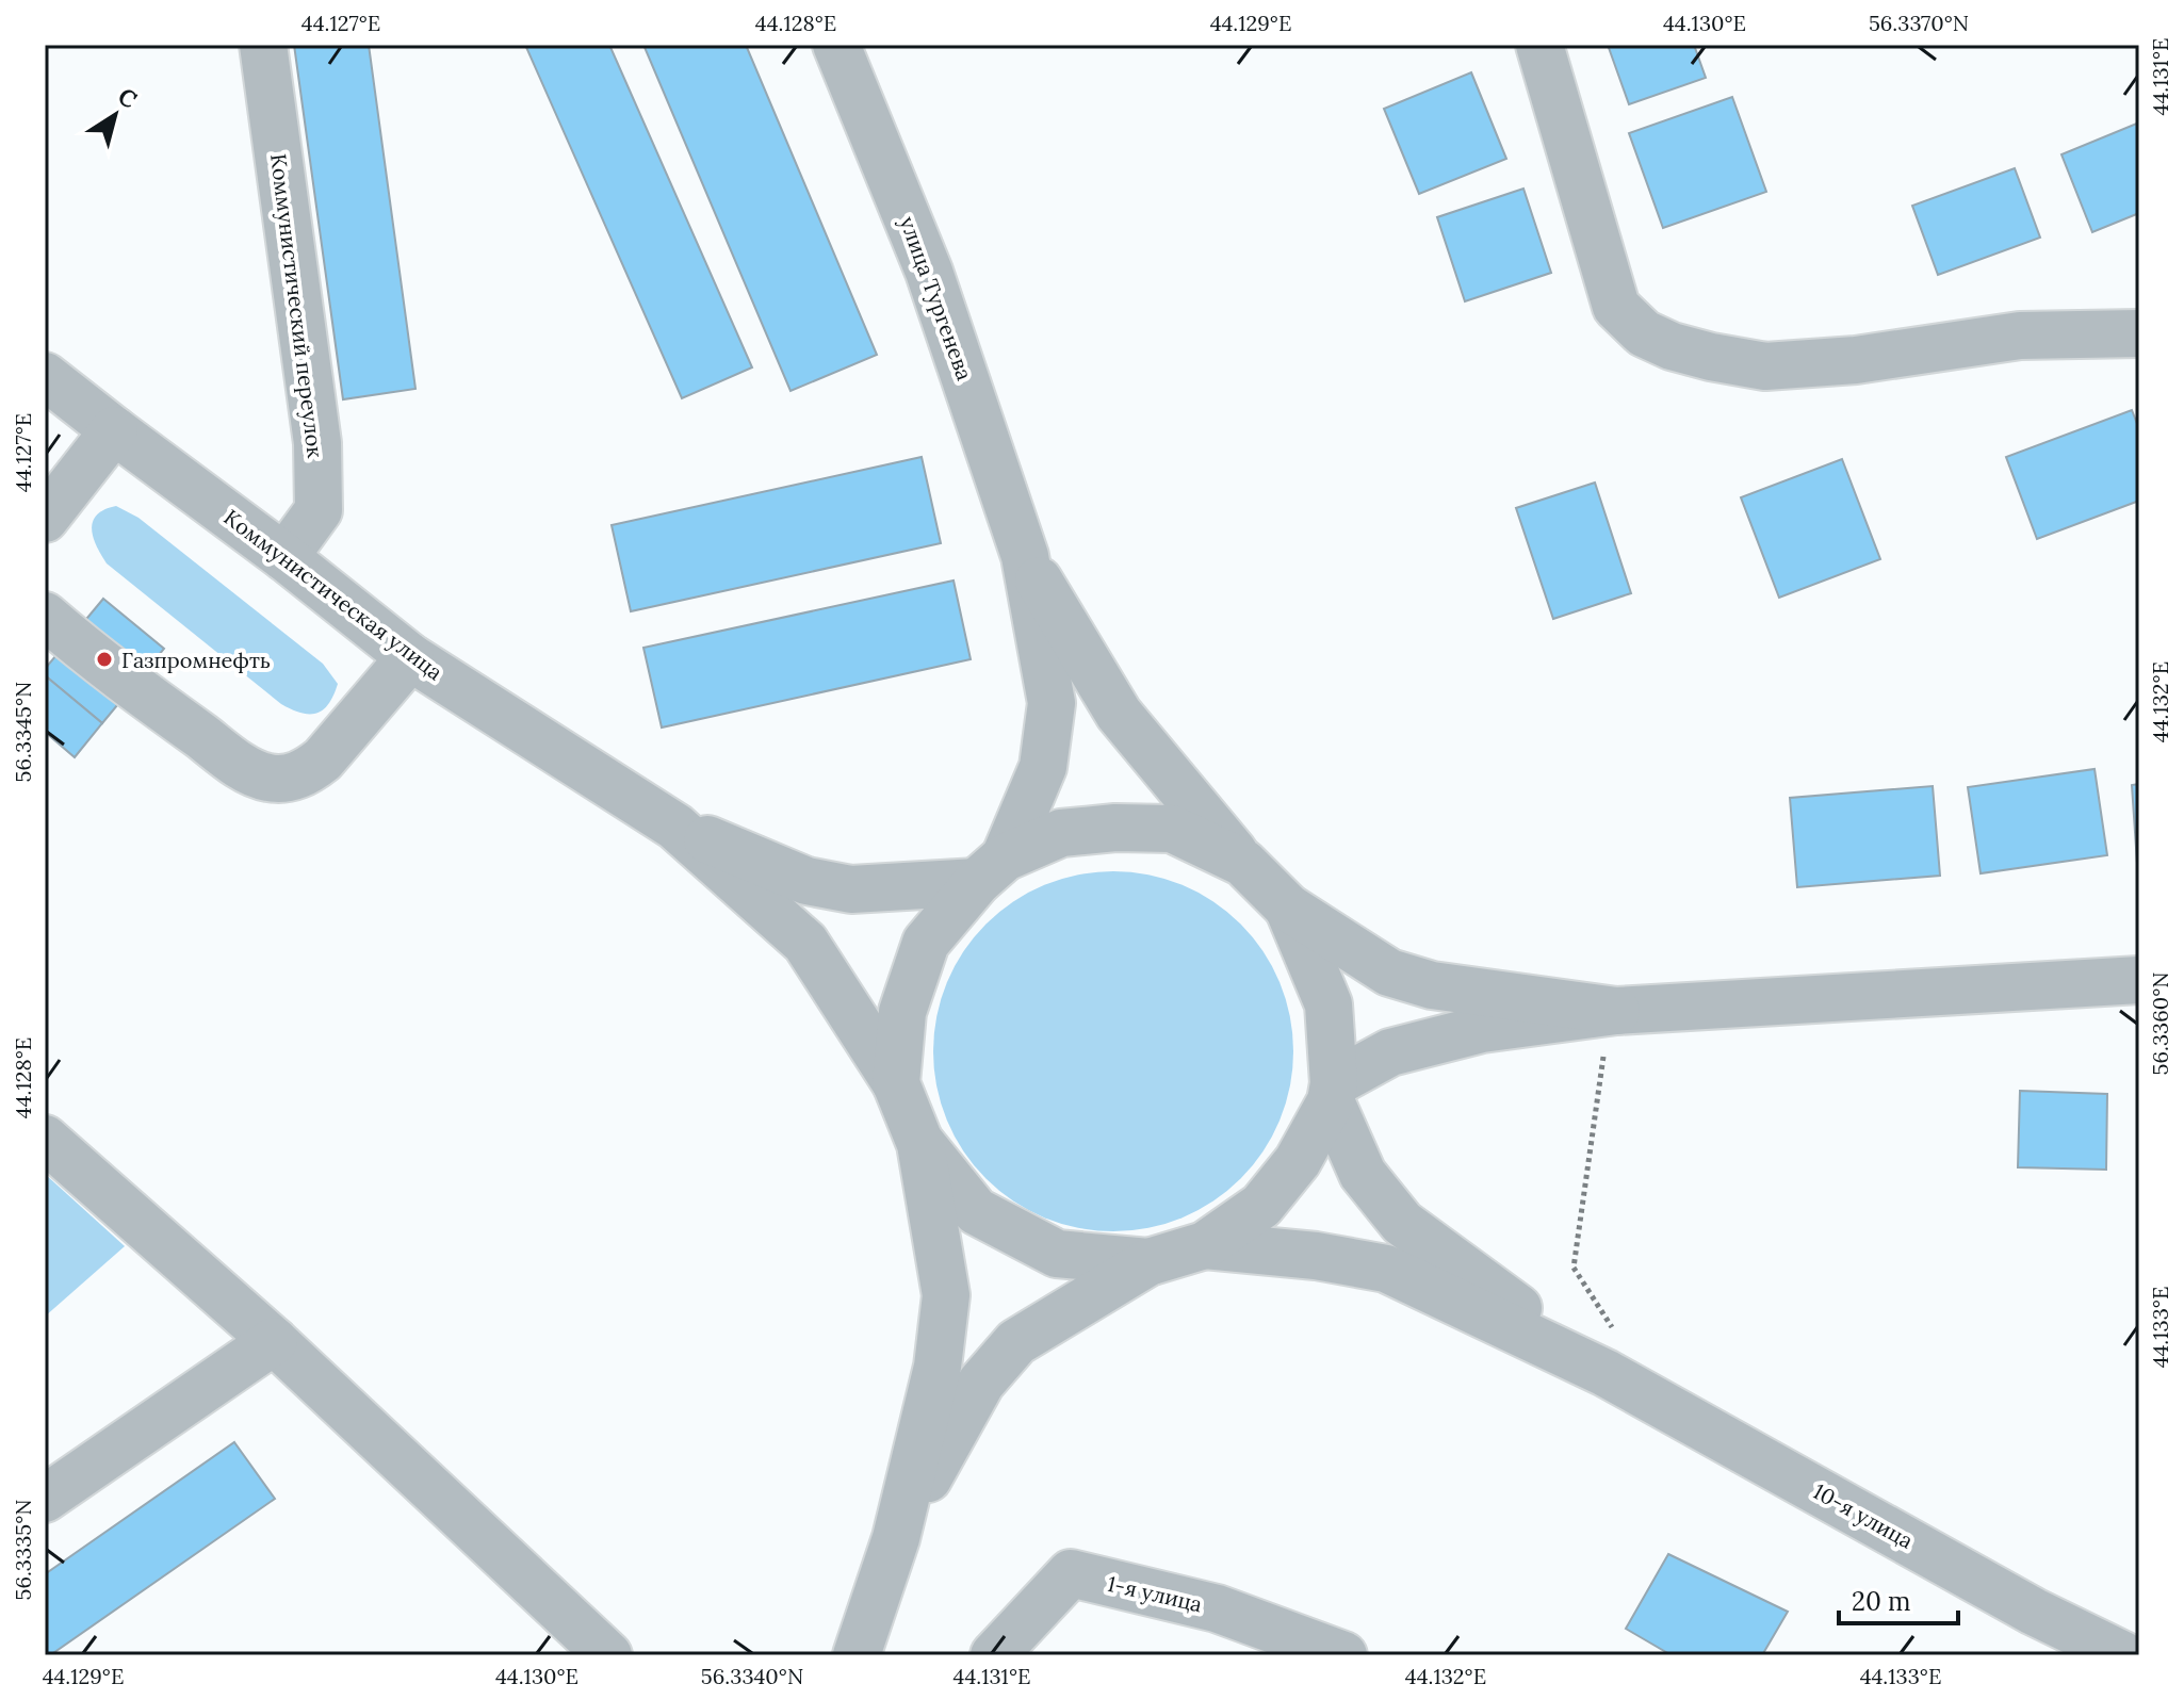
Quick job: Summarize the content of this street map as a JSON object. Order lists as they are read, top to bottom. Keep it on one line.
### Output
{"streets":{"street":["улица Тургенева","Коммунистический переулок","Коммунистическая улица","10-я улица","1-я улица"]},"crossings":[["улица Тургенева","Коммунистическая улица"],["Коммунистический переулок","Коммунистическая улица"]],"places":["Газпромнефть"],"scale_bar":"20 m","north":"top right","coordinates":["44.127°E","44.128°E","44.129°E","44.130°E","56.3370°N","44.131°E","44.132°E","56.3345°N","56.3360°N","44.133°E","56.3335°N","56.3340°N"]}
